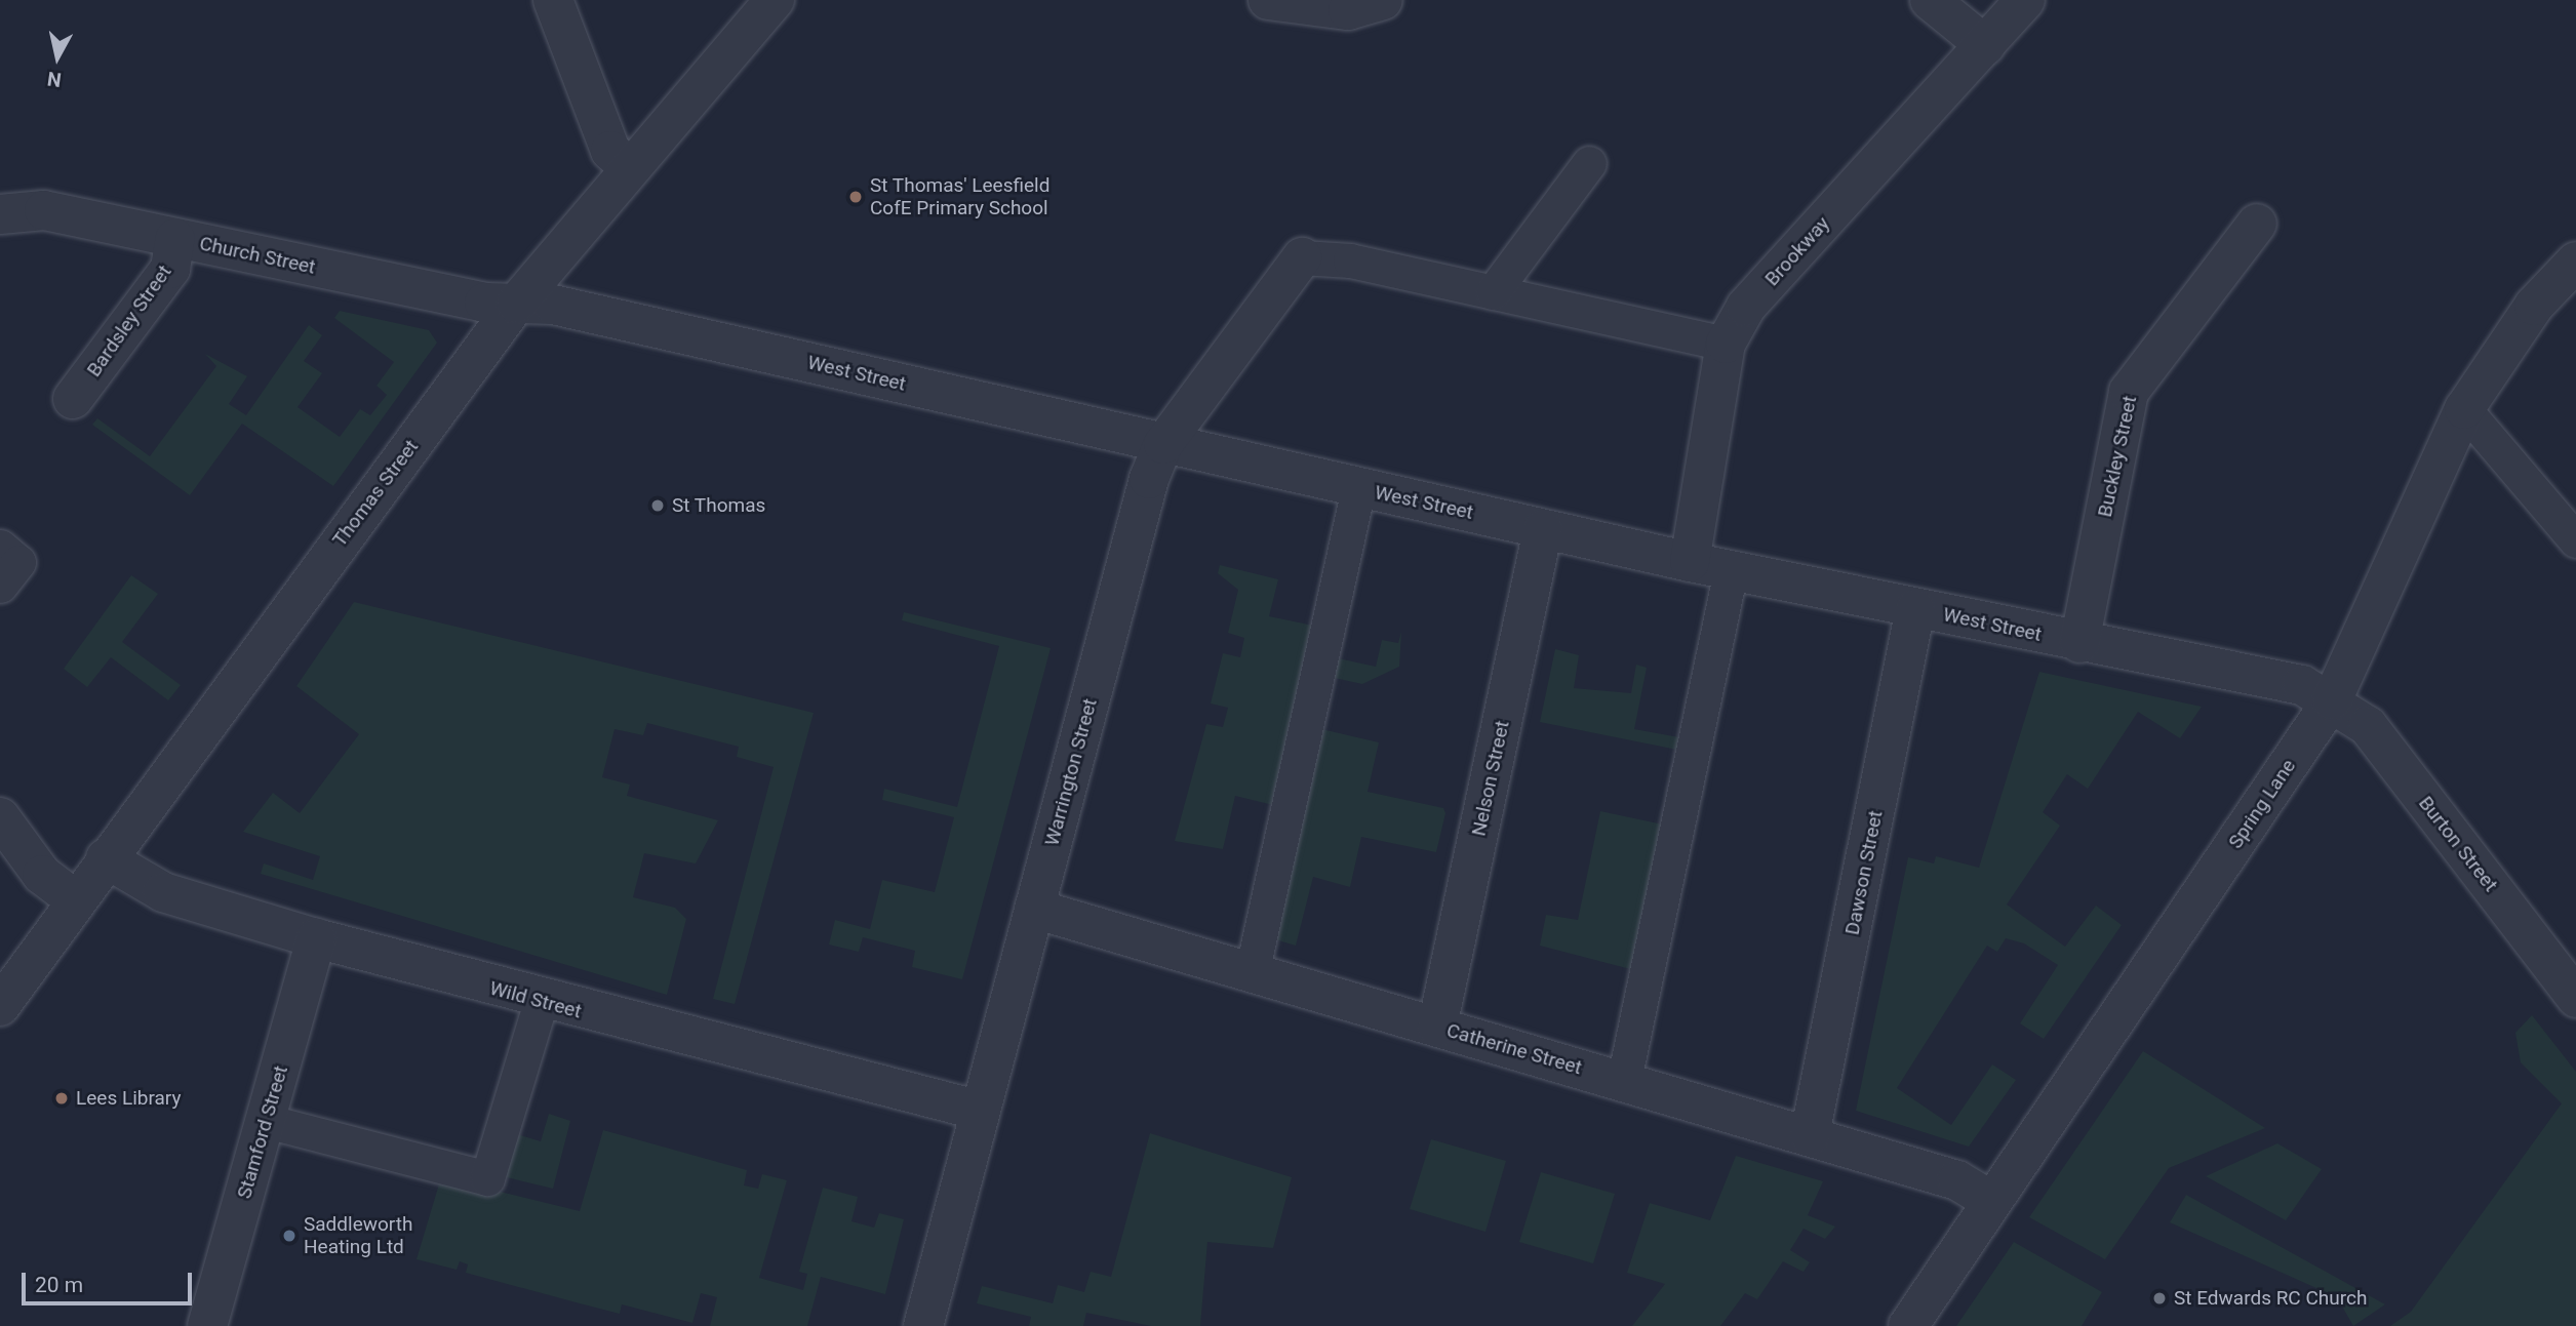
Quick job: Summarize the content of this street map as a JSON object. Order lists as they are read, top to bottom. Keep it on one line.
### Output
{"streets":{"street":["Brookway","Church Street","Bardsley Street","West Street","Buckley Street","Thomas Street","Warrington Street","Nelson Street","Spring Lane","Burton Street","Dawson Street","Wild Street","Catherine Street","Stamford Street"]},"crossings":[["Brookway","West Street"],["Church Street","Bardsley Street"],["Church Street","West Street"],["Church Street","Thomas Street"],["West Street","Buckley Street"],["West Street","Thomas Street"],["West Street","Warrington Street"],["West Street","Nelson Street"],["West Street","Spring Lane"],["West Street","Burton Street"],["West Street","Dawson Street"],["Thomas Street","Wild Street"],["Warrington Street","Wild Street"],["Warrington Street","Catherine Street"],["Nelson Street","Catherine Street"],["Spring Lane","Burton Street"],["Spring Lane","Catherine Street"],["Dawson Street","Catherine Street"],["Wild Street","Stamford Street"]],"places":["St Thomas' Leesfield CofE Primary School","St Thomas","Lees Library","Saddleworth Heating Ltd","St Edwards RC Church"],"scale_bar":"20 m","north":"bottom"}
